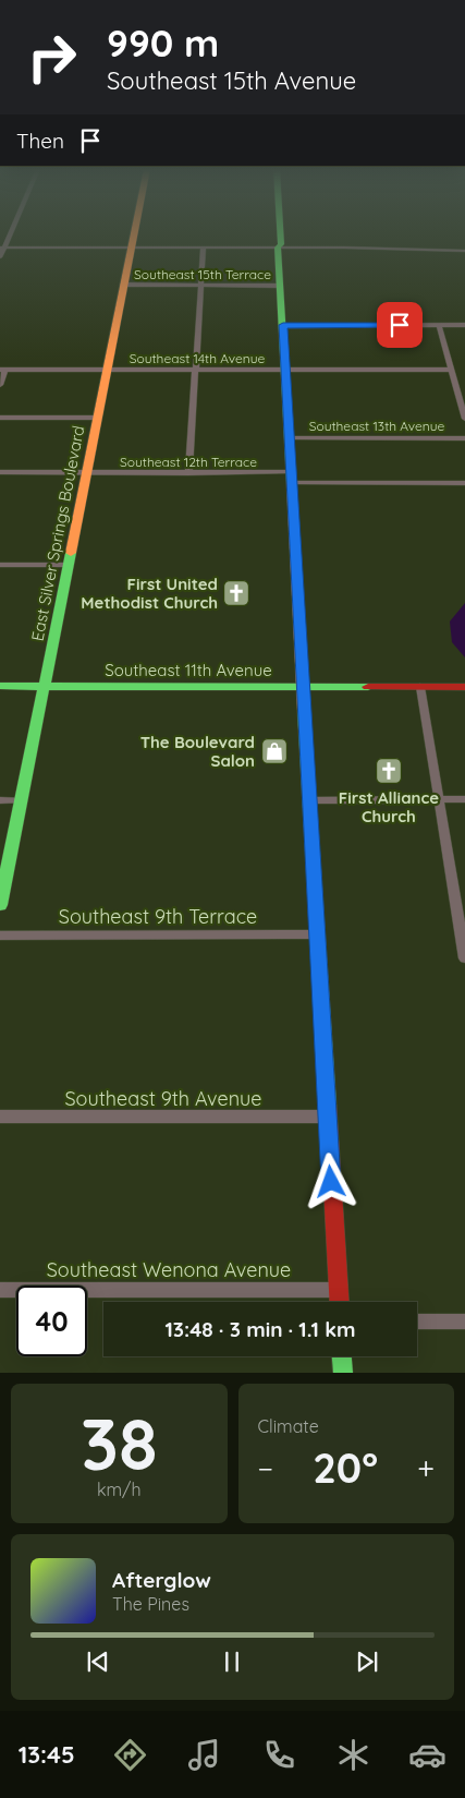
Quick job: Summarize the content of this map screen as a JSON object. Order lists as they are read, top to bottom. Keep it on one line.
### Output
{"streets":{"street":["Southeast 15th Terrace","Southeast 14th Avenue","Southeast 13th Avenue","Southeast 12th Terrace","East Silver Springs Boulevard","Southeast 11th Avenue","Southeast 9th Terrace","Southeast 9th Avenue","Southeast Wenona Avenue"]},"crossings":[["Southeast 15th Terrace","East Silver Springs Boulevard"],["Southeast 14th Avenue","East Silver Springs Boulevard"],["Southeast 12th Terrace","East Silver Springs Boulevard"],["East Silver Springs Boulevard","Southeast 11th Avenue"]],"places":{"church":["First United Methodist Church","First Alliance Church"],"shop":["The Boulevard Salon"]},"page":{"turn":["990 m","Southeast 15th Avenue"],"then":"Then","limit":"40","trip":"13:48 · 3 min · 1.1 km","tile":[["38","km/h"],"Climate"],"heat":["−","20°","+"],"song":["Afterglow","The Pines"],"tabs":"13:45"}}
